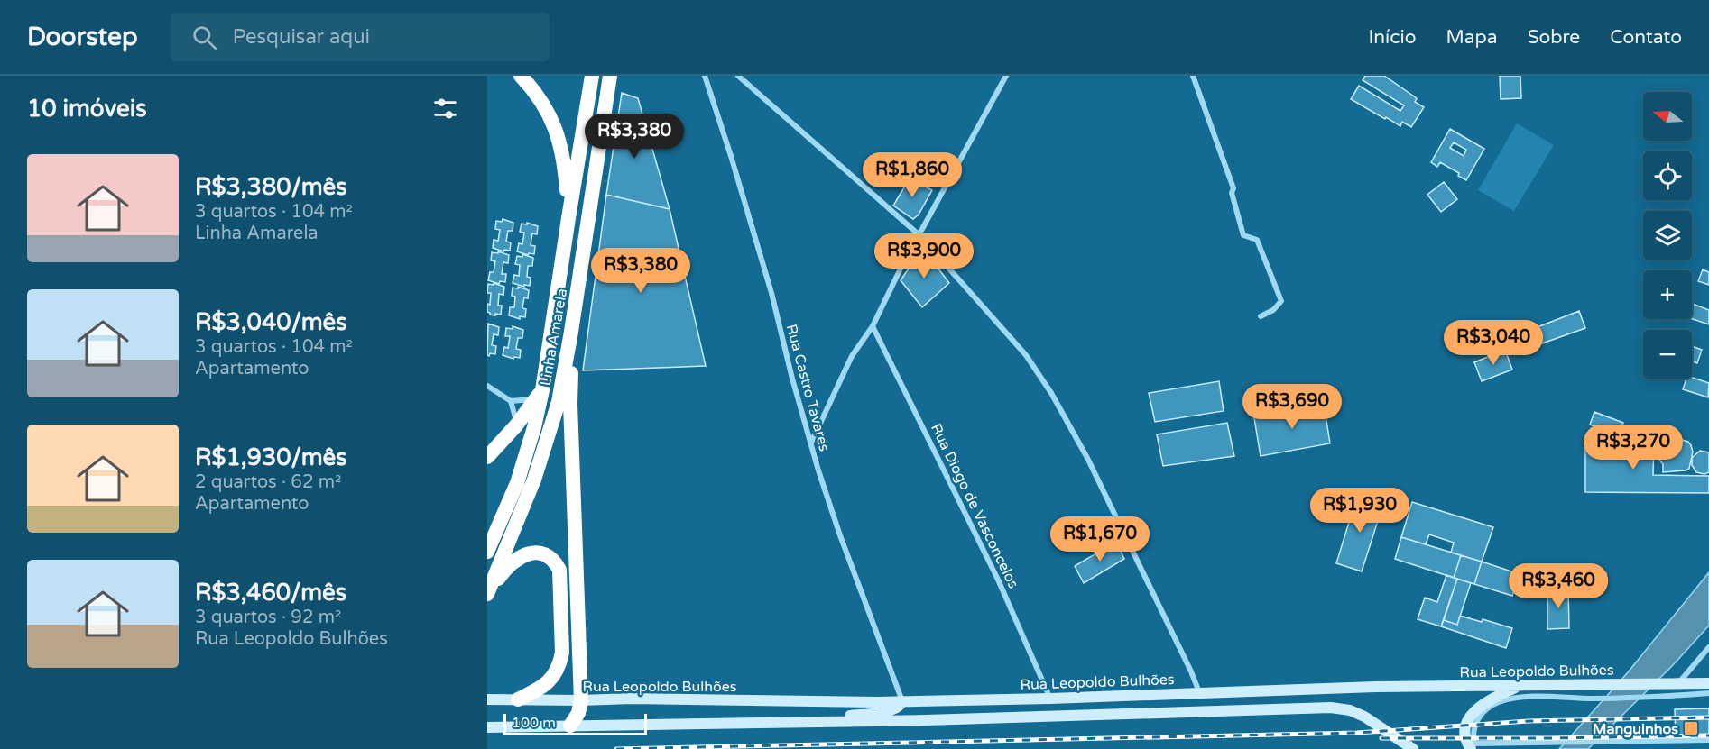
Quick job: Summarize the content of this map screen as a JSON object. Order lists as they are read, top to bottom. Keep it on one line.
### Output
{"streets":{"highway":["Linha Amarela"],"main road":["Rua Leopoldo Bulhões"],"street":["Rua Castro Tavares","Rua Diogo de Vasconcelos"]},"crossings":[["Rua Castro Tavares","Rua Leopoldo Bulhões"],["Rua Diogo de Vasconcelos","Rua Leopoldo Bulhões"]],"places":{"transit":["Manguinhos"]},"scale_bar":"100 m","north":"left","page":{"header":"Doorstep","search":"Pesquisar aqui","nav":["Início","Mapa","Sobre","Contato"],"heading":"10 imóveis","map_buttons":["+","−"],"price":["R$3,380","R$1,860","R$3,900","R$3,380","R$3,040","R$3,690","R$3,270","R$1,930","R$1,670","R$3,460"],"list":[{"name":"R$3,380/mês","note":"3 quartos · 104 m² · Linha Amarela"},{"name":"R$3,040/mês","note":"3 quartos · 104 m² · Apartamento"},{"name":"R$1,930/mês","note":"2 quartos · 62 m² · Apartamento"},{"name":"R$3,460/mês","note":"3 quartos · 92 m² · Rua Leopoldo Bulhões"}],"scale":"100 m"}}
